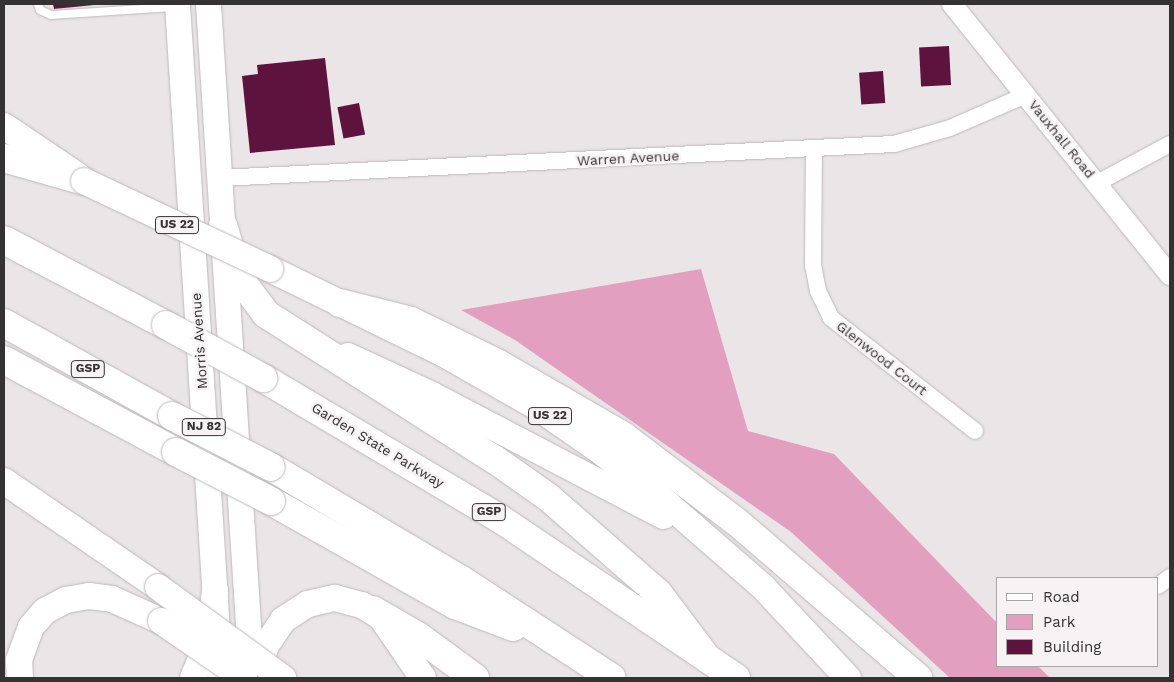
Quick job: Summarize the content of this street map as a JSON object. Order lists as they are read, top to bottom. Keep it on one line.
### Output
{"streets":{"highway":["US 22","GSP","Garden State Parkway"],"main road":["Morris Avenue","NJ 82"],"street":["Vauxhall Road","Warren Avenue","Glenwood Court"]},"crossings":[["Vauxhall Road","Warren Avenue"],["Warren Avenue","Glenwood Court"],["Warren Avenue","NJ 82"]],"legend":["Road","Park","Building"]}
